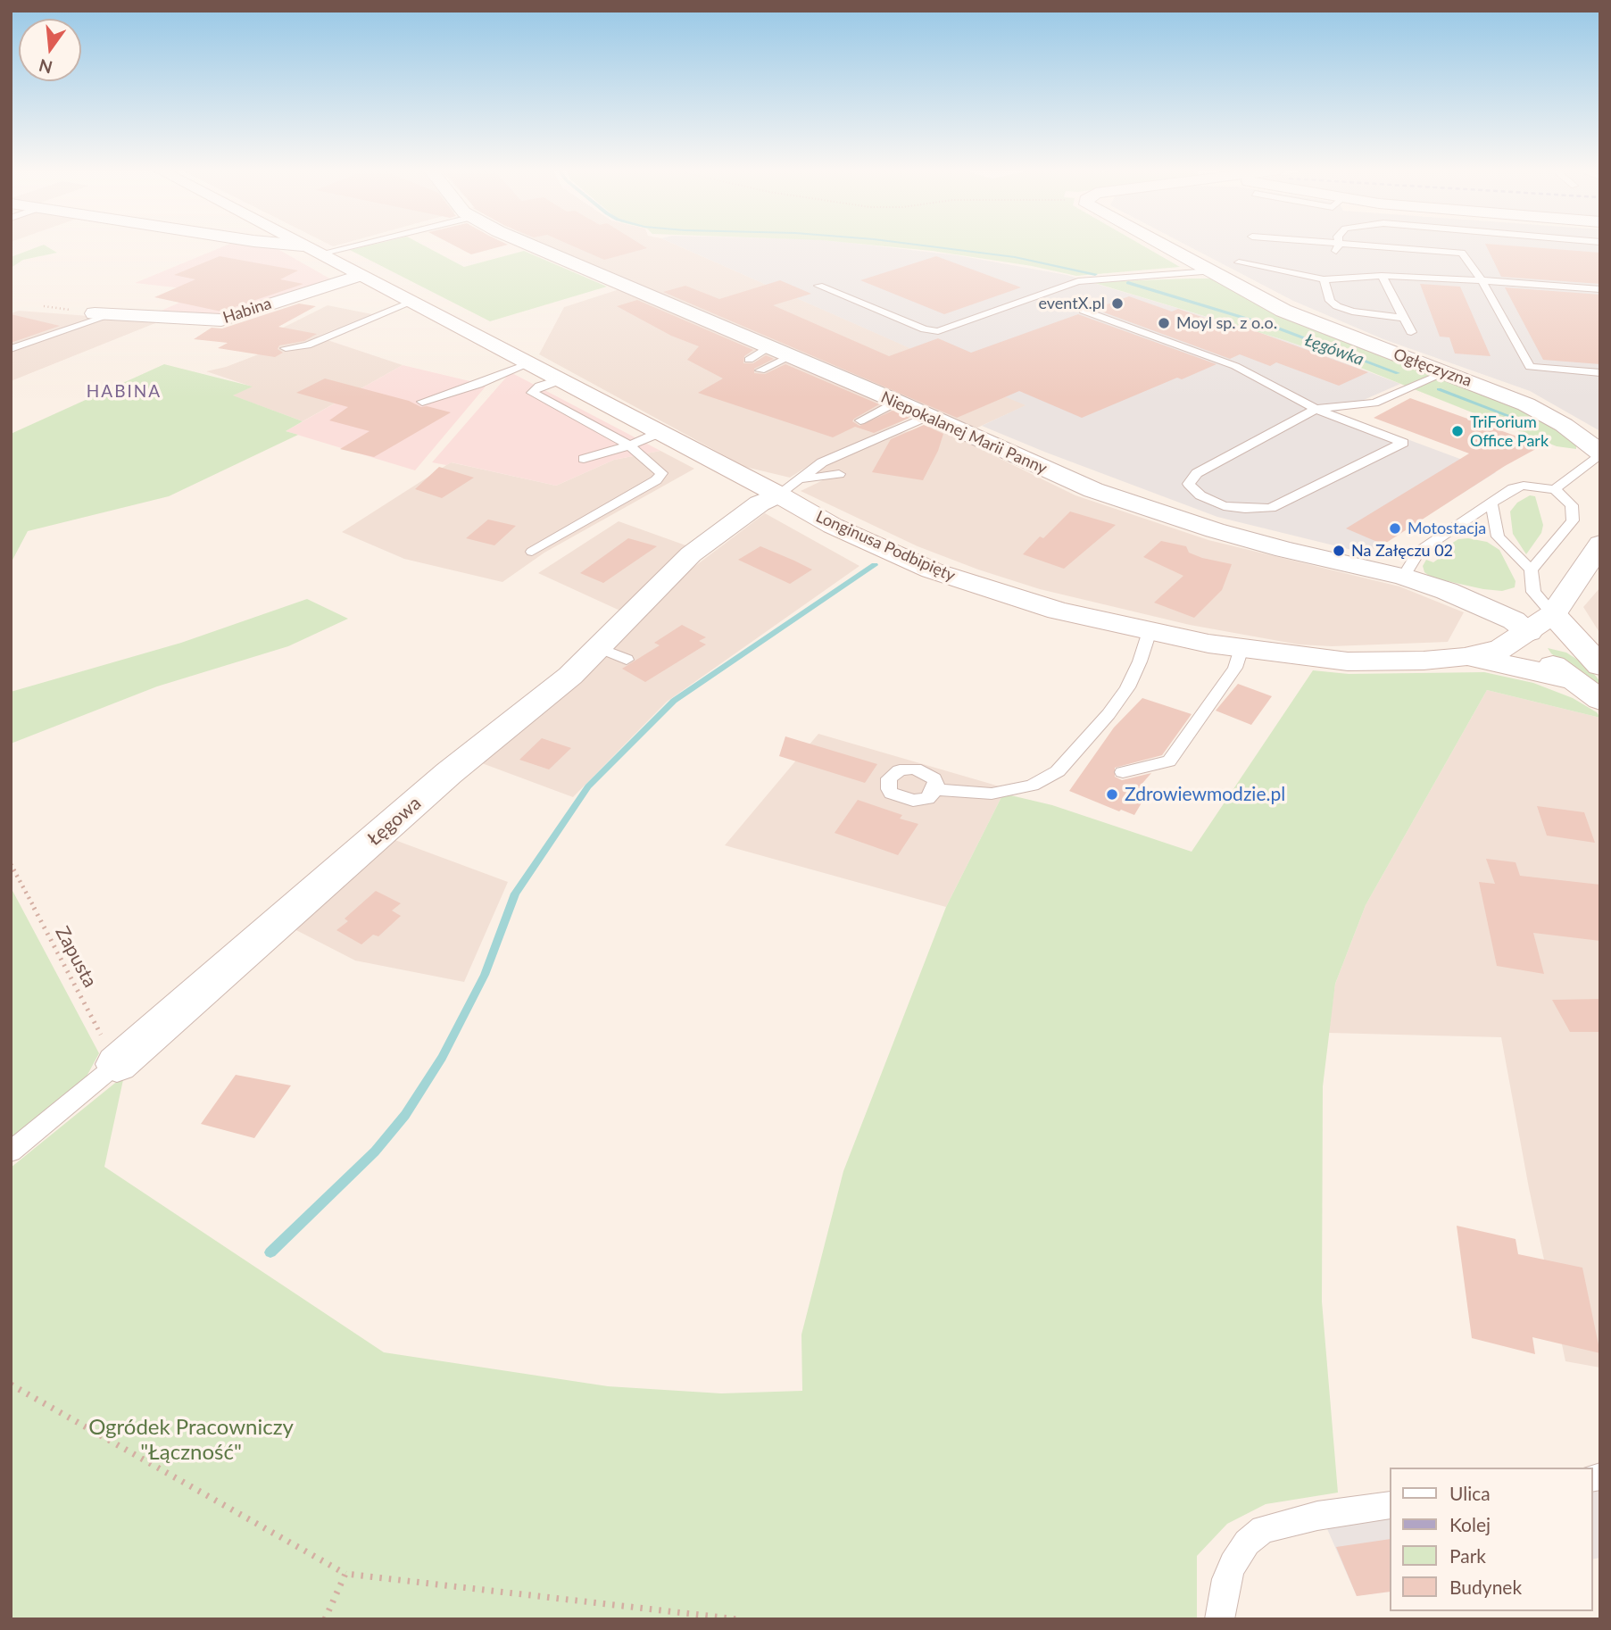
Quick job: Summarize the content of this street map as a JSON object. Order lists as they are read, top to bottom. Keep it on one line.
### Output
{"streets":{"street":["Habina","Ogłęczyzna","Niepokalanej Marii Panny","Longinusa Podbipięty","Łęgowa"],"path":["Zapusta"]},"crossings":[["Habina","Longinusa Podbipięty"],["Niepokalanej Marii Panny","Longinusa Podbipięty"],["Longinusa Podbipięty","Łęgowa"],["Łęgowa","Zapusta"]],"districts":["HABINA"],"water":["Łęgówka"],"parks":["Ogródek Pracowniczy \"Łączność\""],"places":["eventX.pl","Moyl sp. z o.o.","TriForium Office Park","Motostacja","Na Załęczu 02","Zdrowiewmodzie.pl"],"legend":["Ulica","Kolej","Park","Budynek"],"north":"bottom"}
